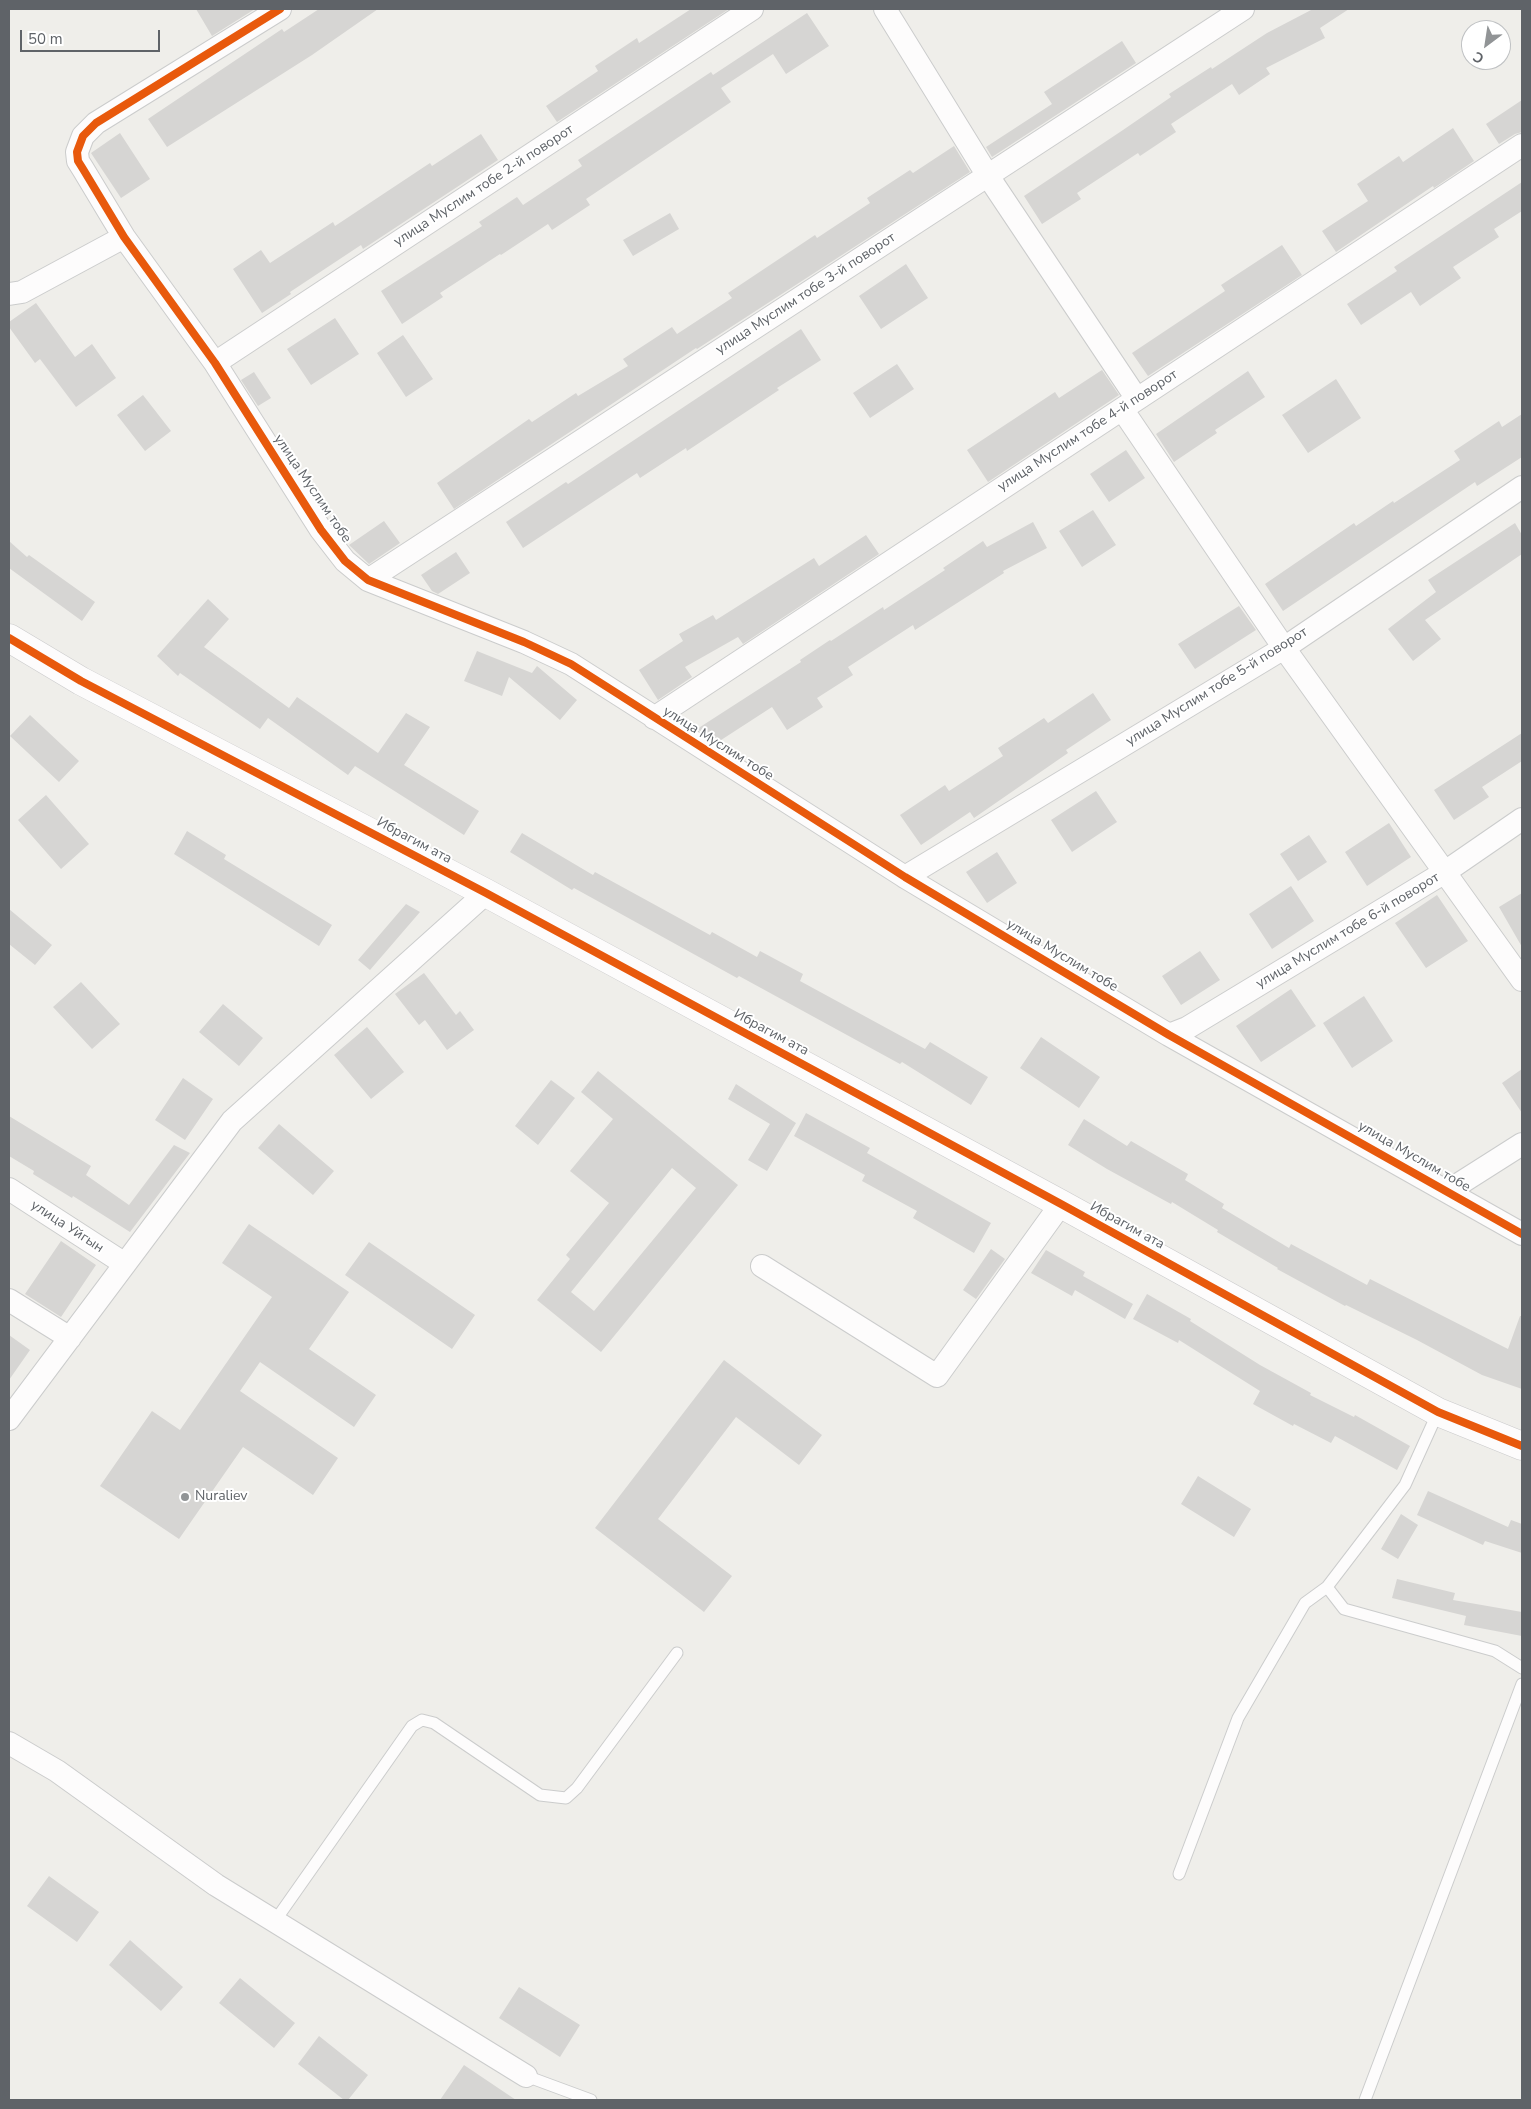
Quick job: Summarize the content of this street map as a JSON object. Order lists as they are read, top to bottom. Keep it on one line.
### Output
{"streets":{"street":["улица Муслим тобе 2-й поворот","улица Муслим тобе 3-й поворот","улица Муслим тобе 4-й поворот","улица Муслим тобе","улица Муслим тобе 5-й поворот","Ибрагим ата","улица Муслим тобе 6-й поворот","улица Уйгын"]},"crossings":[["улица Муслим тобе 2-й поворот","улица Муслим тобе"],["улица Муслим тобе 3-й поворот","улица Муслим тобе"],["улица Муслим тобе 4-й поворот","улица Муслим тобе"],["улица Муслим тобе","улица Муслим тобе 5-й поворот"],["улица Муслим тобе","улица Муслим тобе 6-й поворот"]],"places":["Nuraliev"],"scale_bar":"50 m","north":"bottom left"}
